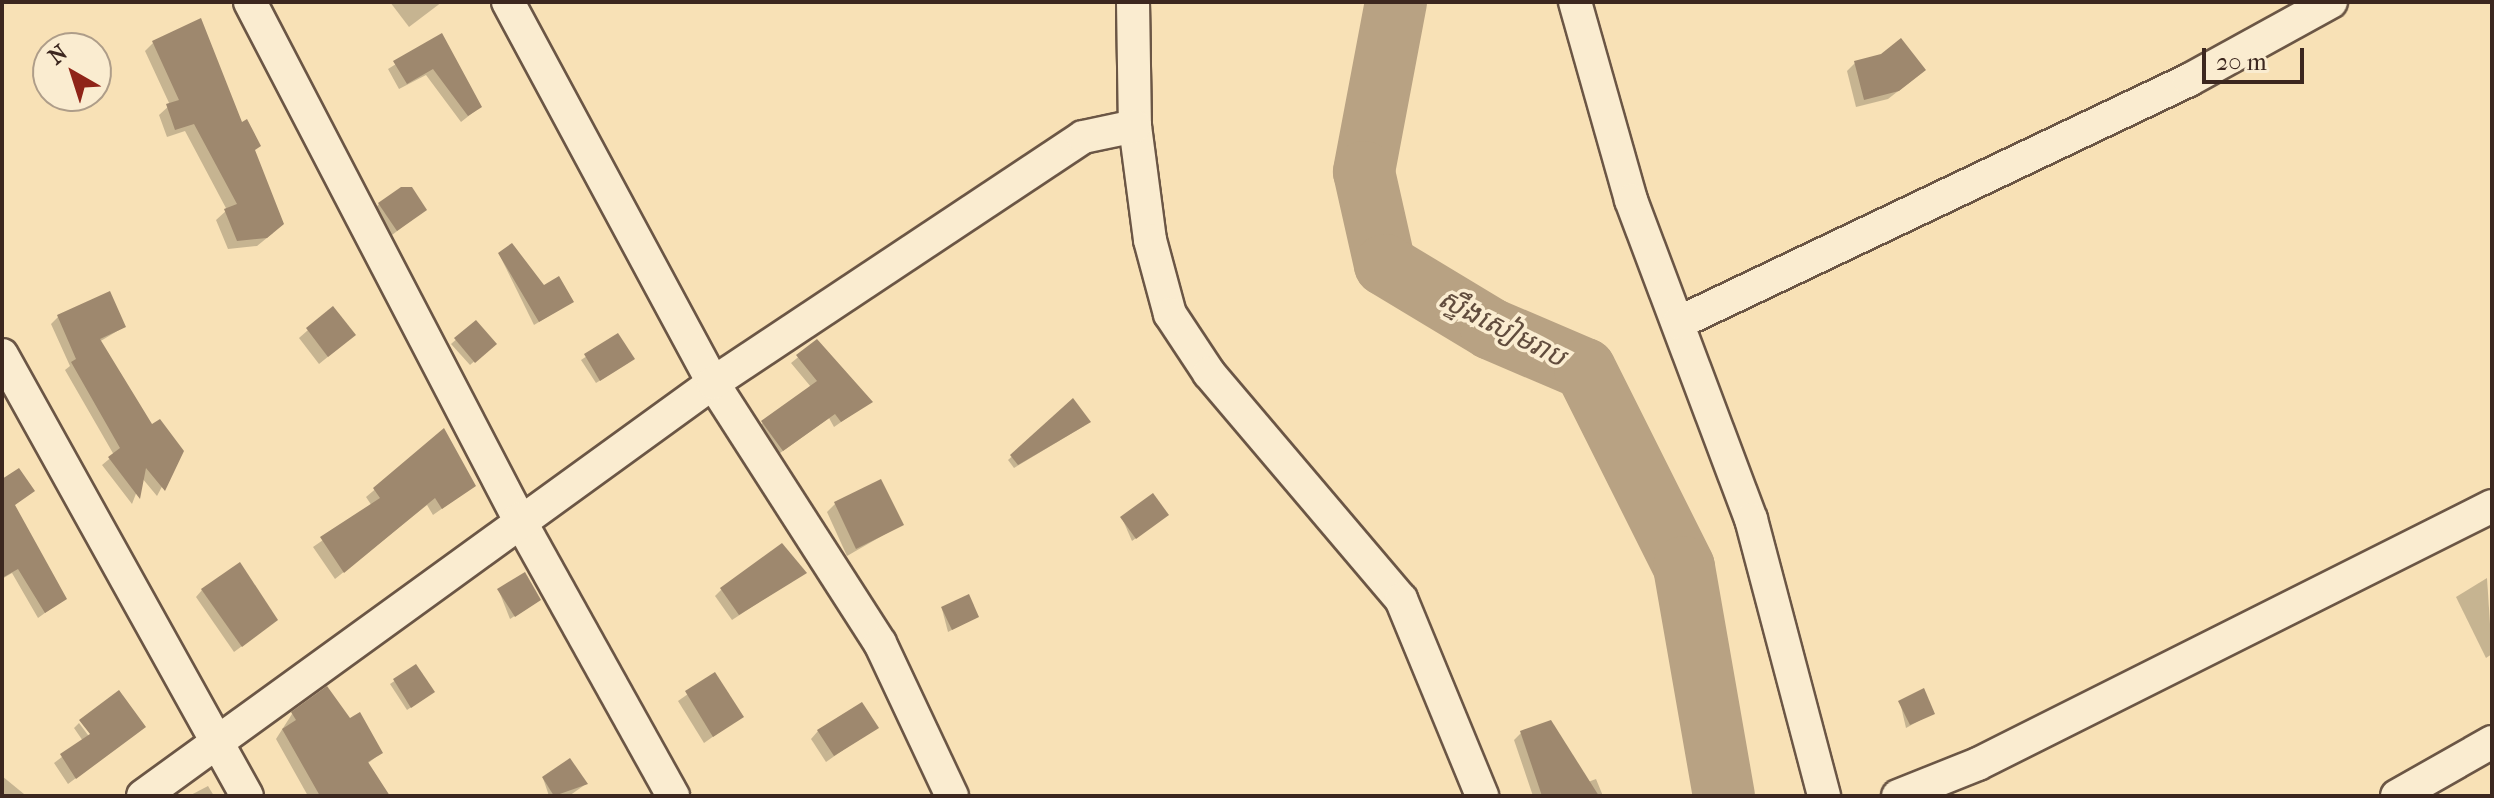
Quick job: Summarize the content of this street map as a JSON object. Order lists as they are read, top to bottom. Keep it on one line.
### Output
{"water":["ស្ទឹងសៀមរាប"],"scale_bar":"20 m","north":"top left"}
